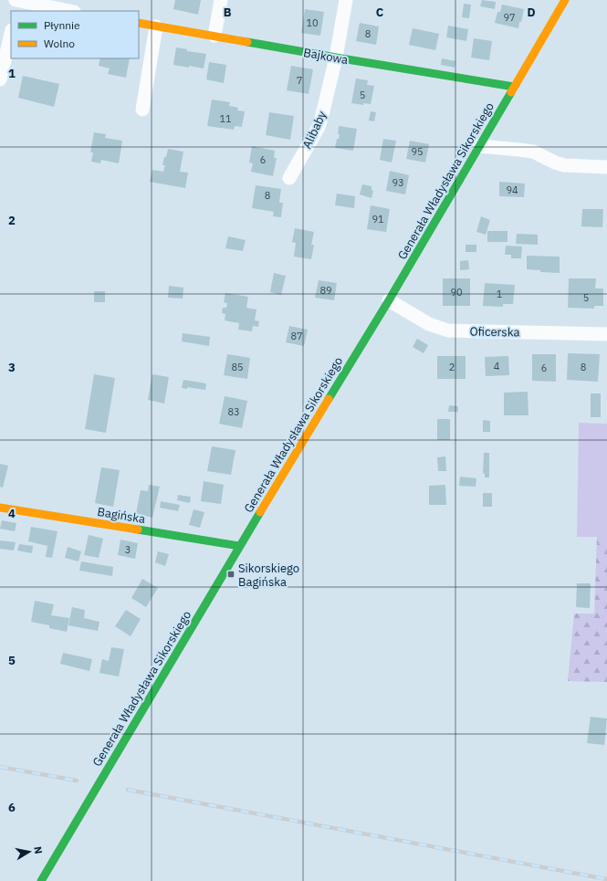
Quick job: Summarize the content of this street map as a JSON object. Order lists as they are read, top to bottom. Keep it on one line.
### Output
{"streets":{"street":["Bajkowa","Alibaby","Generała Władysława Sikorskiego","Oficerska","Bagińska"]},"crossings":[["Bajkowa","Alibaby"],["Bajkowa","Generała Władysława Sikorskiego"],["Generała Władysława Sikorskiego","Oficerska"],["Generała Władysława Sikorskiego","Bagińska"]],"places":{"transit":["Sikorskiego Bagińska"]},"house_numbers":["97","10","8","7","5","11","95","6","93","94","8","91","89","90","1","5","87","4","85","2","8","6","83","3"],"legend":["Płynnie","Wolno"],"north":"right","grid":{"columns":["B","C","D"],"rows":["1","2","3","4","5","6"]}}
